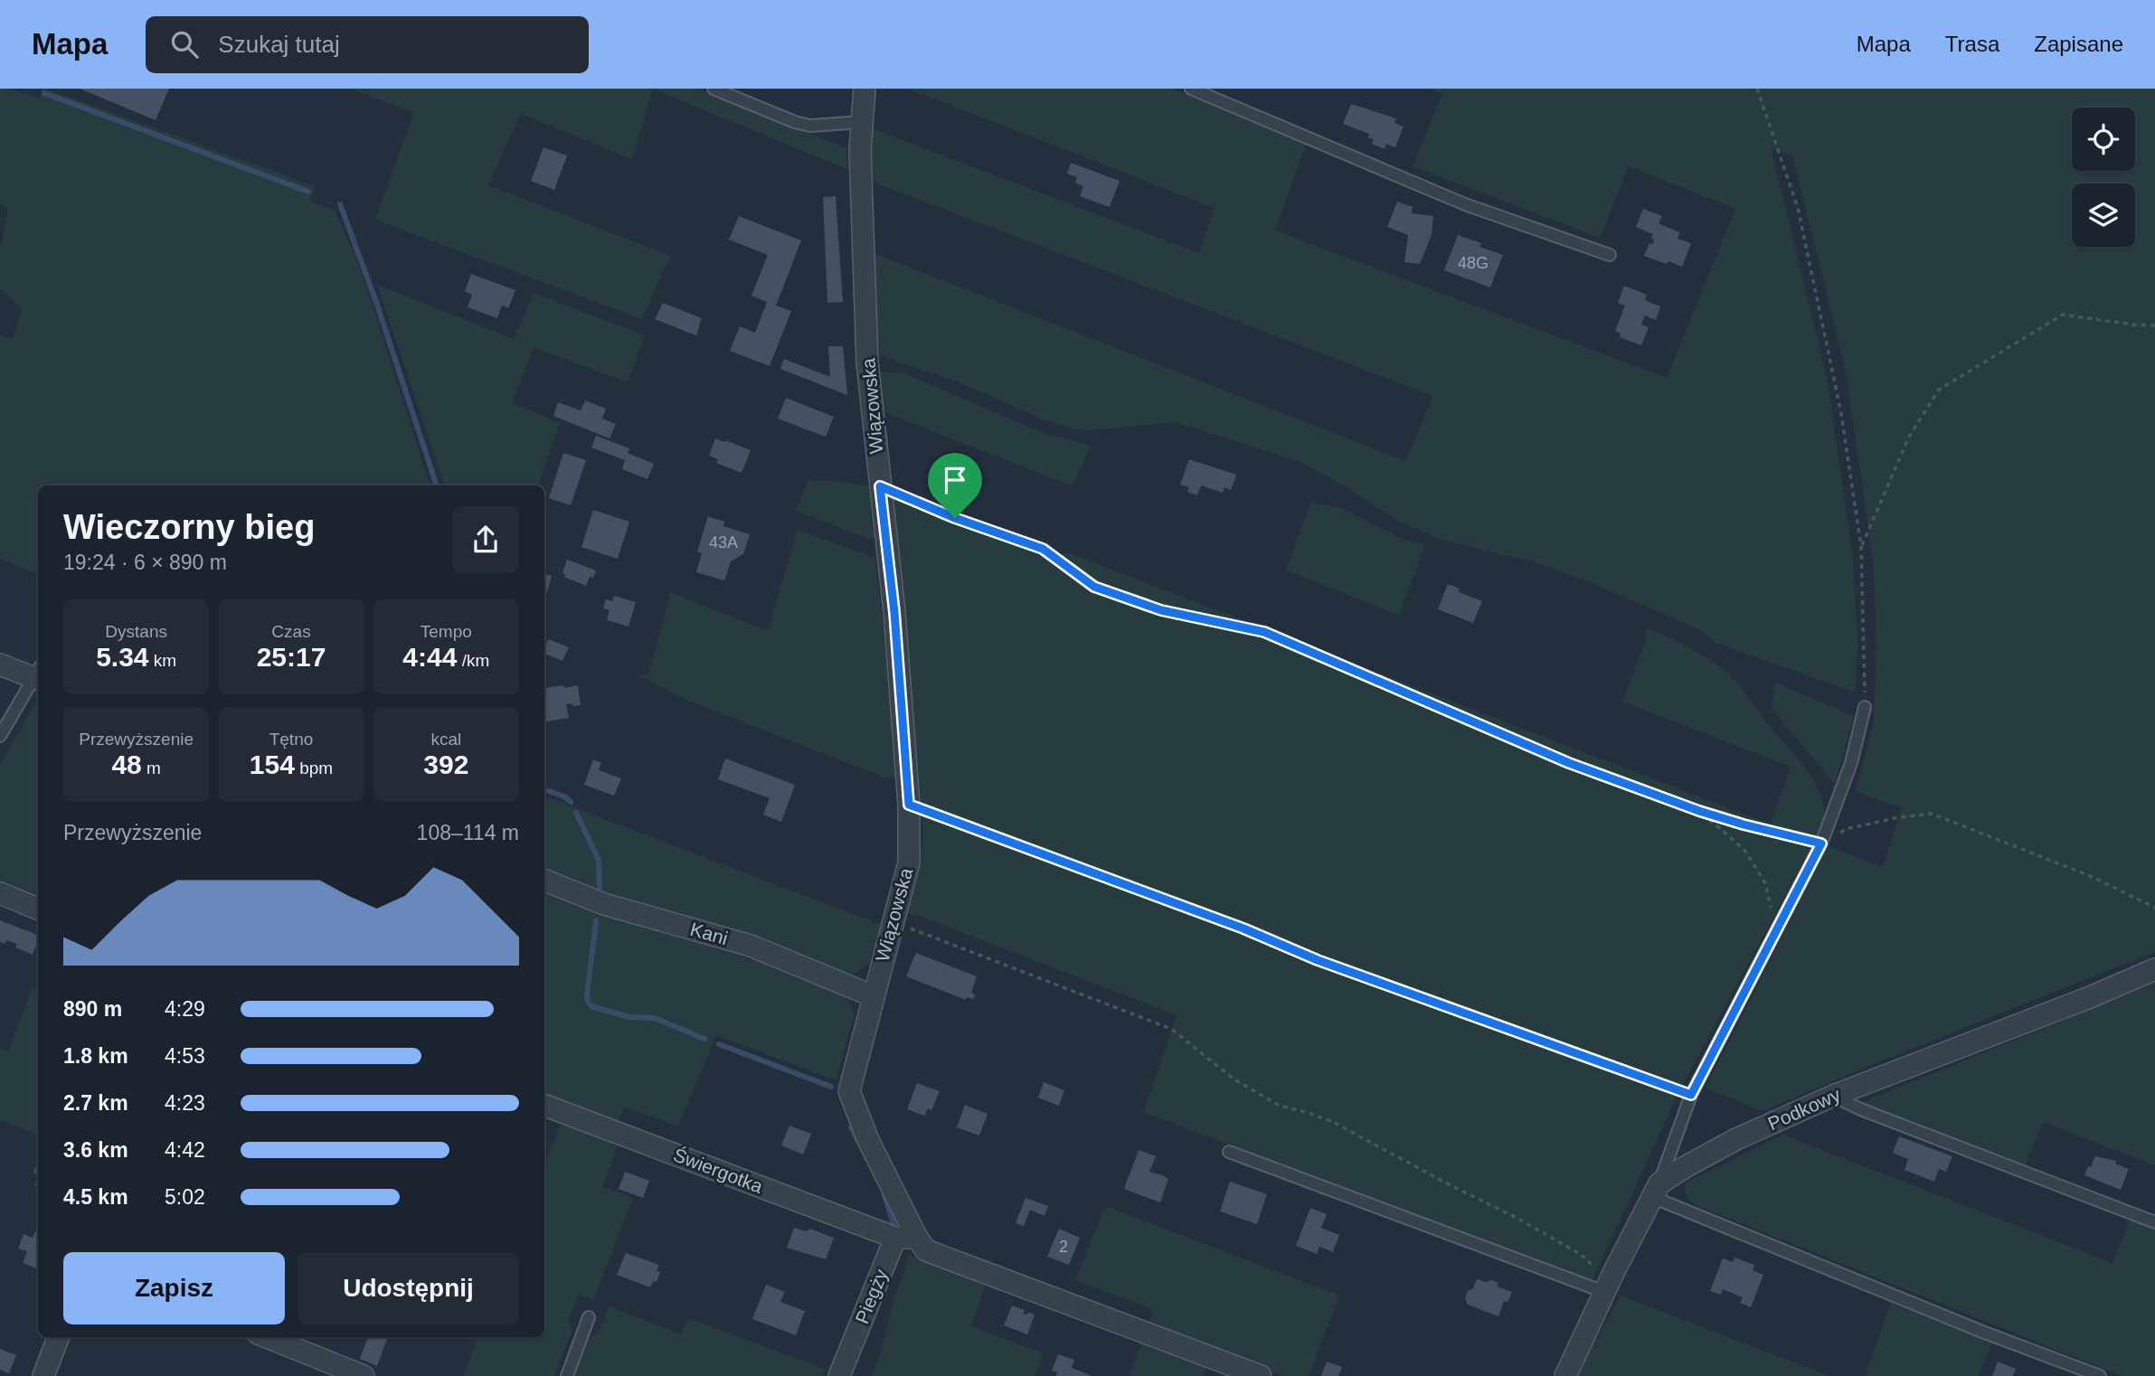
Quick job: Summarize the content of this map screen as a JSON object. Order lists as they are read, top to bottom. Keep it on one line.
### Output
{"streets":{"street":["Wiązowska","Kani","Podkowy","Świergotka","Piegży"]},"crossings":[["Wiązowska","Kani"],["Świergotka","Piegży"]],"house_numbers":["48G","43A","2"],"page":{"header":"Mapa","search":"Szukaj tutaj","nav":["Mapa","Trasa","Zapisane"],"heading":["Wieczorny bieg","19:24 · 6 × 890 m"],"stats":[["Dystans","5.34 km"],["Czas","25:17"],["Tempo","4:44 /km"],["Przewyższenie","48 m"],["Tętno","154 bpm"],["kcal","392"]],"chart":["Przewyższenie","108–114 m"],"list":[{"name":"890 m","note":"4:29"},{"name":"1.8 km","note":"4:53"},{"name":"2.7 km","note":"4:23"},{"name":"3.6 km","note":"4:42"},{"name":"4.5 km","note":"5:02"}],"buttons":["Zapisz","Udostępnij"]}}
